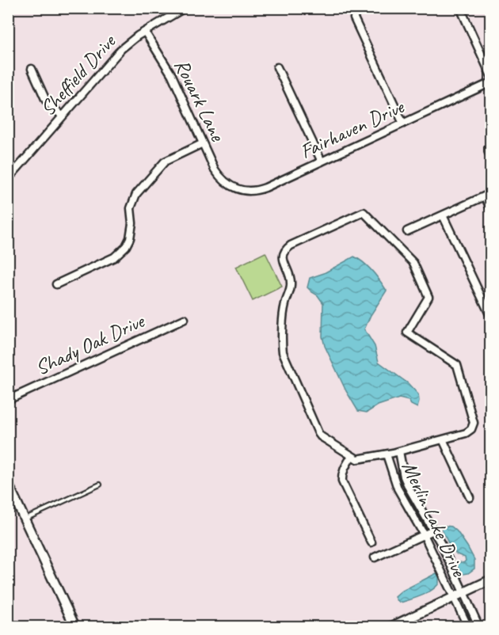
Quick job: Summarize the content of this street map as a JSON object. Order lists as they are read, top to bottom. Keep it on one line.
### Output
{"streets":{"street":["Sheffield Drive","Rouark Lane","Fairhaven Drive","Shady Oak Drive","Merlin Lake Drive"]},"crossings":[["Sheffield Drive","Rouark Lane"],["Rouark Lane","Fairhaven Drive"]]}
